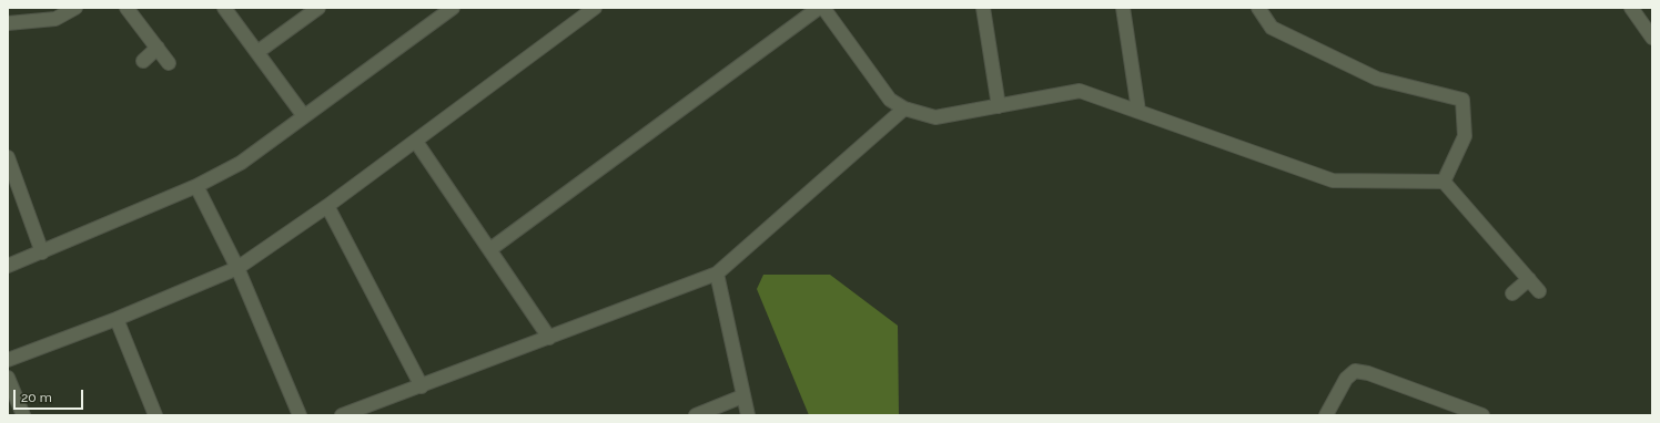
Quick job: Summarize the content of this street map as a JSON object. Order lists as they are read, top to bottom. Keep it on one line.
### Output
{"scale_bar":"20 m"}
